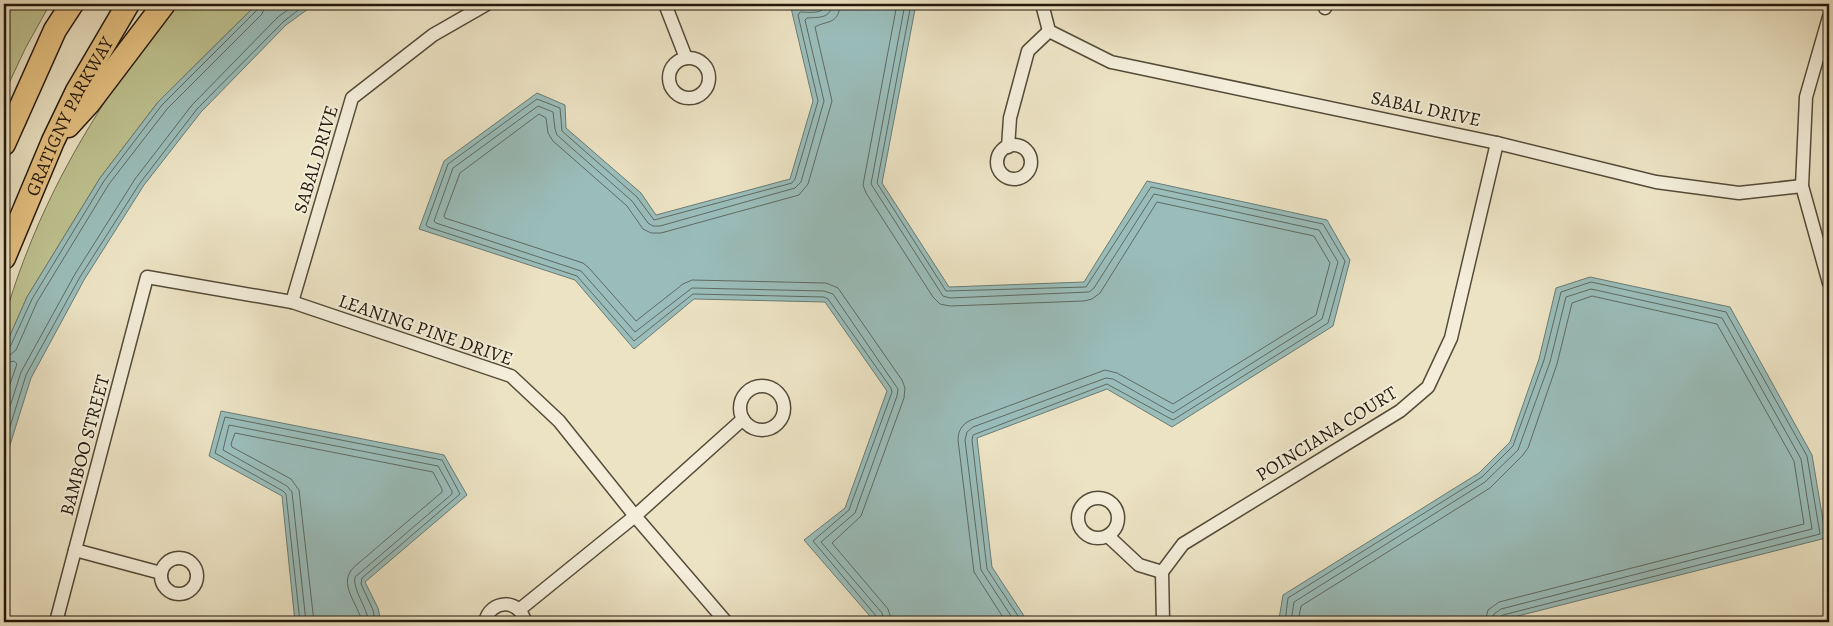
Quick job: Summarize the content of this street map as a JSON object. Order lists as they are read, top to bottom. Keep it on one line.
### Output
{"streets":{"highway":["GRATIGNY PARKWAY"],"street":["SABAL DRIVE","LEANING PINE DRIVE","POINCIANA COURT","BAMBOO STREET"]},"crossings":[["SABAL DRIVE","LEANING PINE DRIVE"],["SABAL DRIVE","POINCIANA COURT"],["LEANING PINE DRIVE","BAMBOO STREET"]]}
